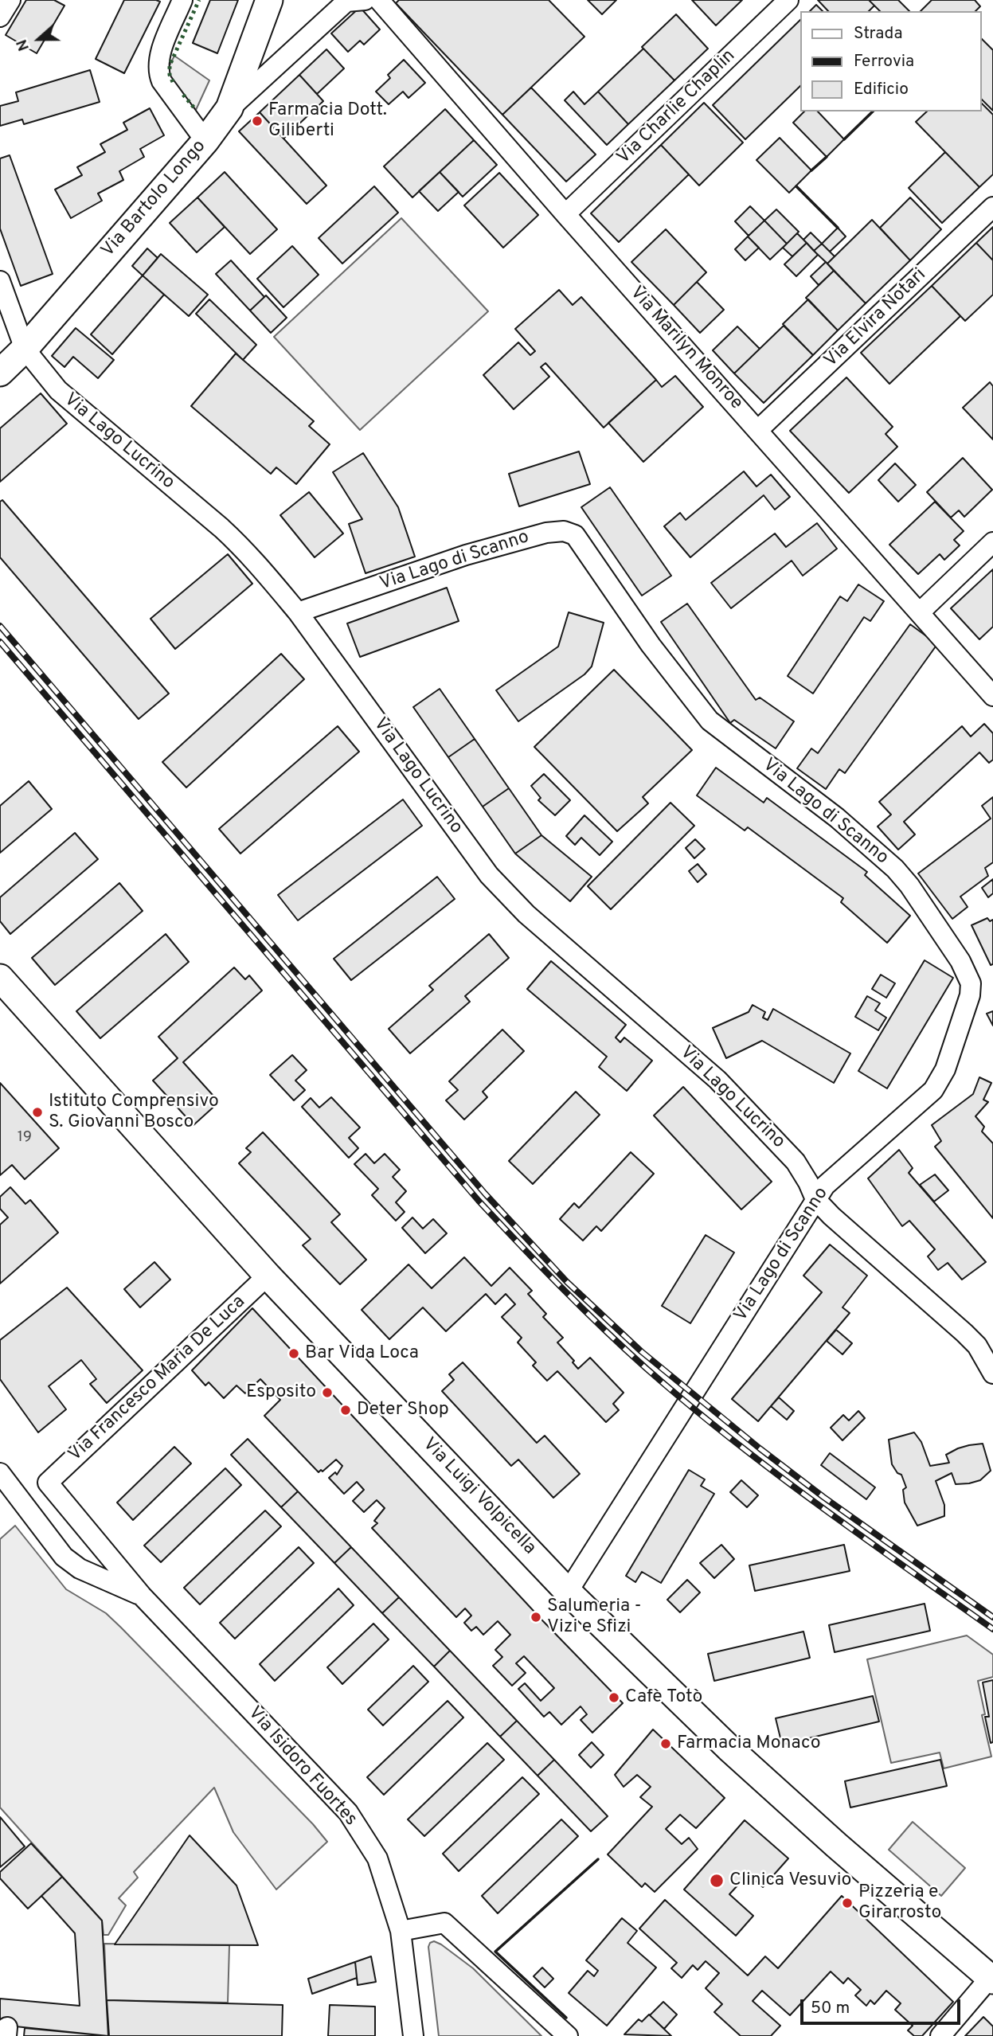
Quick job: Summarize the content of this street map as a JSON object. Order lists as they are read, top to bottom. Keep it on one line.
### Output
{"streets":{"street":["Via Charlie Chaplin","Via Bartolo Longo","Via Elvira Notari","Via Marilyn Monroe","Via Lago Lucrino","Via Lago di Scanno","Via Francesco Maria De Luca","Via Luigi Volpicella","Via Isidoro Fuortes"]},"crossings":[["Via Charlie Chaplin","Via Marilyn Monroe"],["Via Bartolo Longo","Via Lago Lucrino"],["Via Elvira Notari","Via Marilyn Monroe"],["Via Lago Lucrino","Via Lago di Scanno"],["Via Lago di Scanno","Via Luigi Volpicella"],["Via Francesco Maria De Luca","Via Luigi Volpicella"],["Via Francesco Maria De Luca","Via Isidoro Fuortes"]],"places":["Farmacia Dott. Giliberti","Istituto Comprensivo S. Giovanni Bosco","Bar Vida Loca","Esposito","Deter Shop","Salumeria - Vizi e Sfizi","Cafè Totò","Farmacia Monaco","Clinica Vesuvio","Pizzeria e Girarrosto"],"house_numbers":["19"],"legend":["Strada","Ferrovia","Edificio"],"scale_bar":"50 m","north":"left"}
